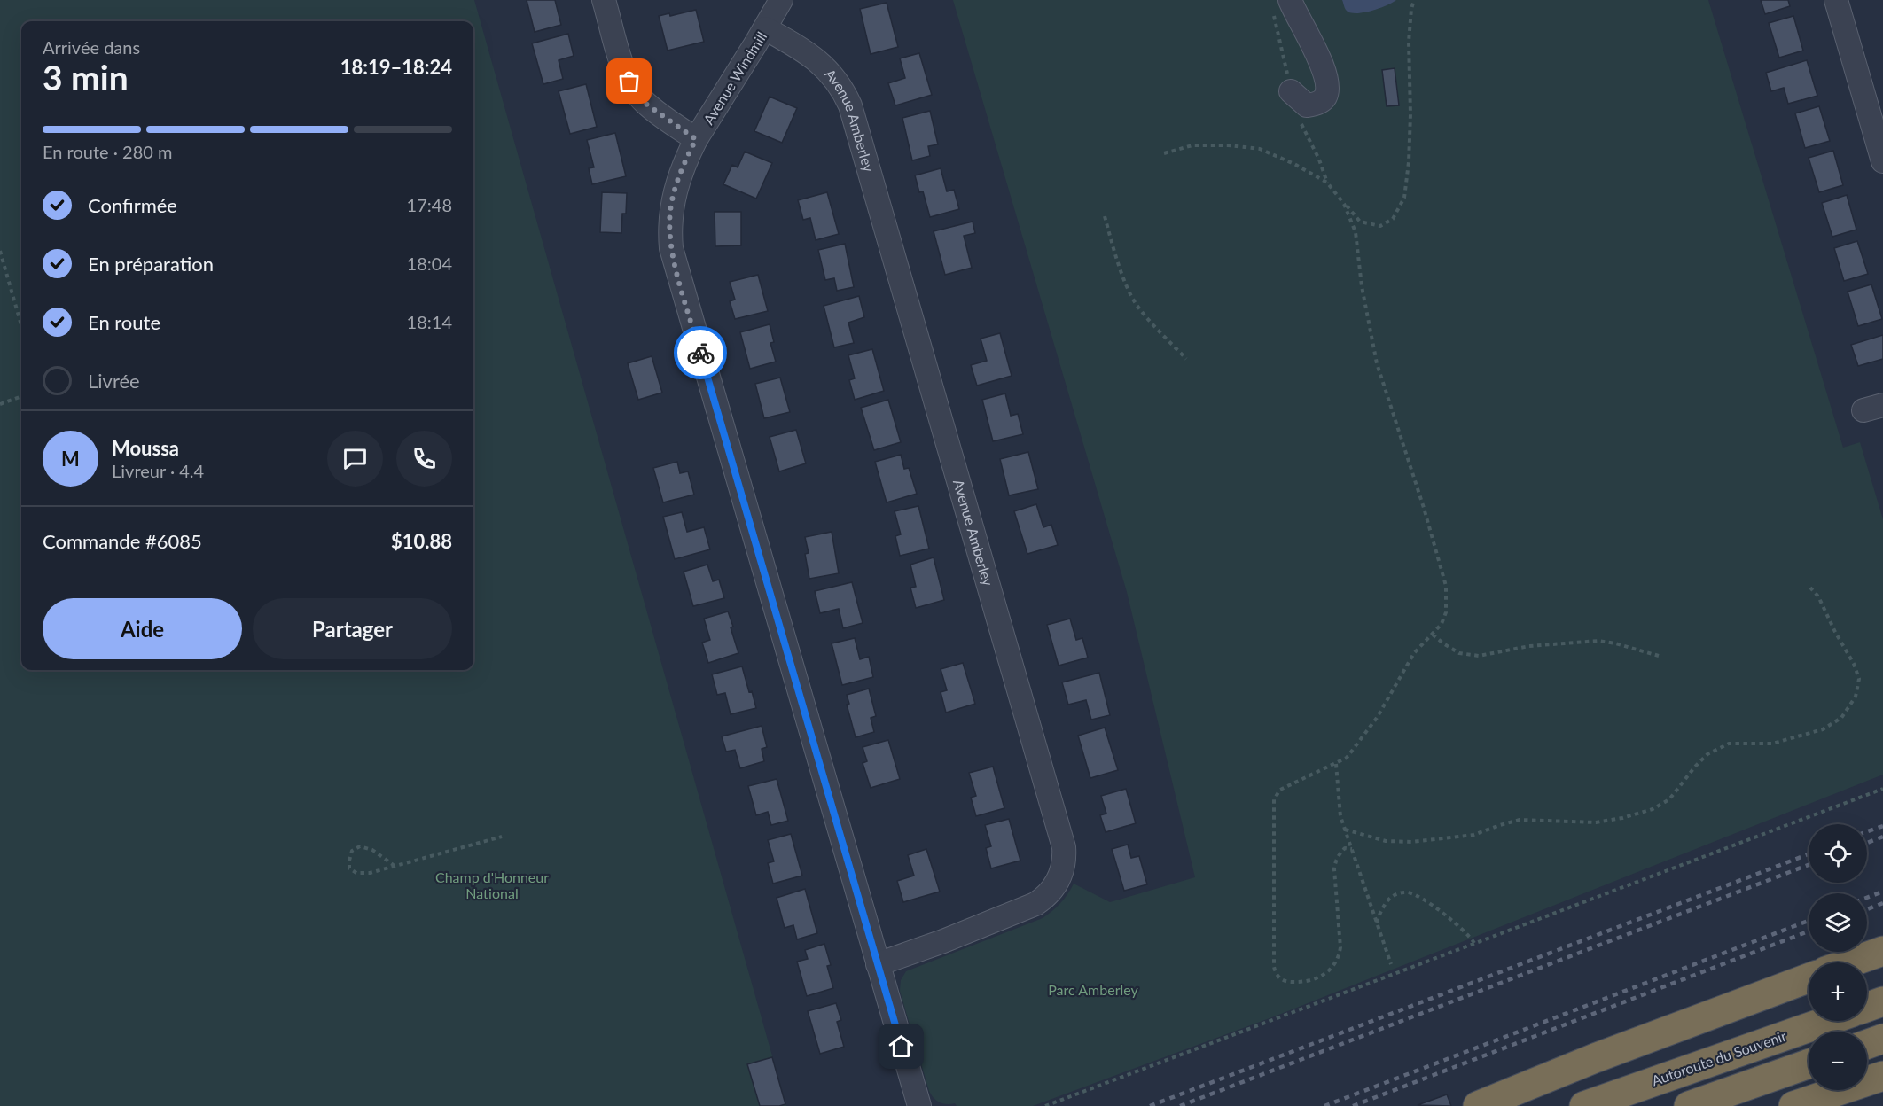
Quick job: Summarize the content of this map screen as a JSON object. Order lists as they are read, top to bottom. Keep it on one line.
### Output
{"streets":{"highway":["Autoroute du Souvenir"],"street":["Avenue Windmill","Avenue Amberley"]},"crossings":[["Avenue Windmill","Avenue Amberley"]],"parks":["Champ d'Honneur National","Parc Amberley"],"page":{"heading":["3 min","Arrivée dans","18:19–18:24"],"panel":["Moussa","Livreur · 4.4","Commande #6085","$10.88"],"bar":"En route · 280 m","list":[["Confirmée","17:48"],["En préparation","18:04"],["En route","18:14"],"Livrée"],"round":"M","buttons":["Aide","Partager"],"map_buttons":["+","−"]}}
